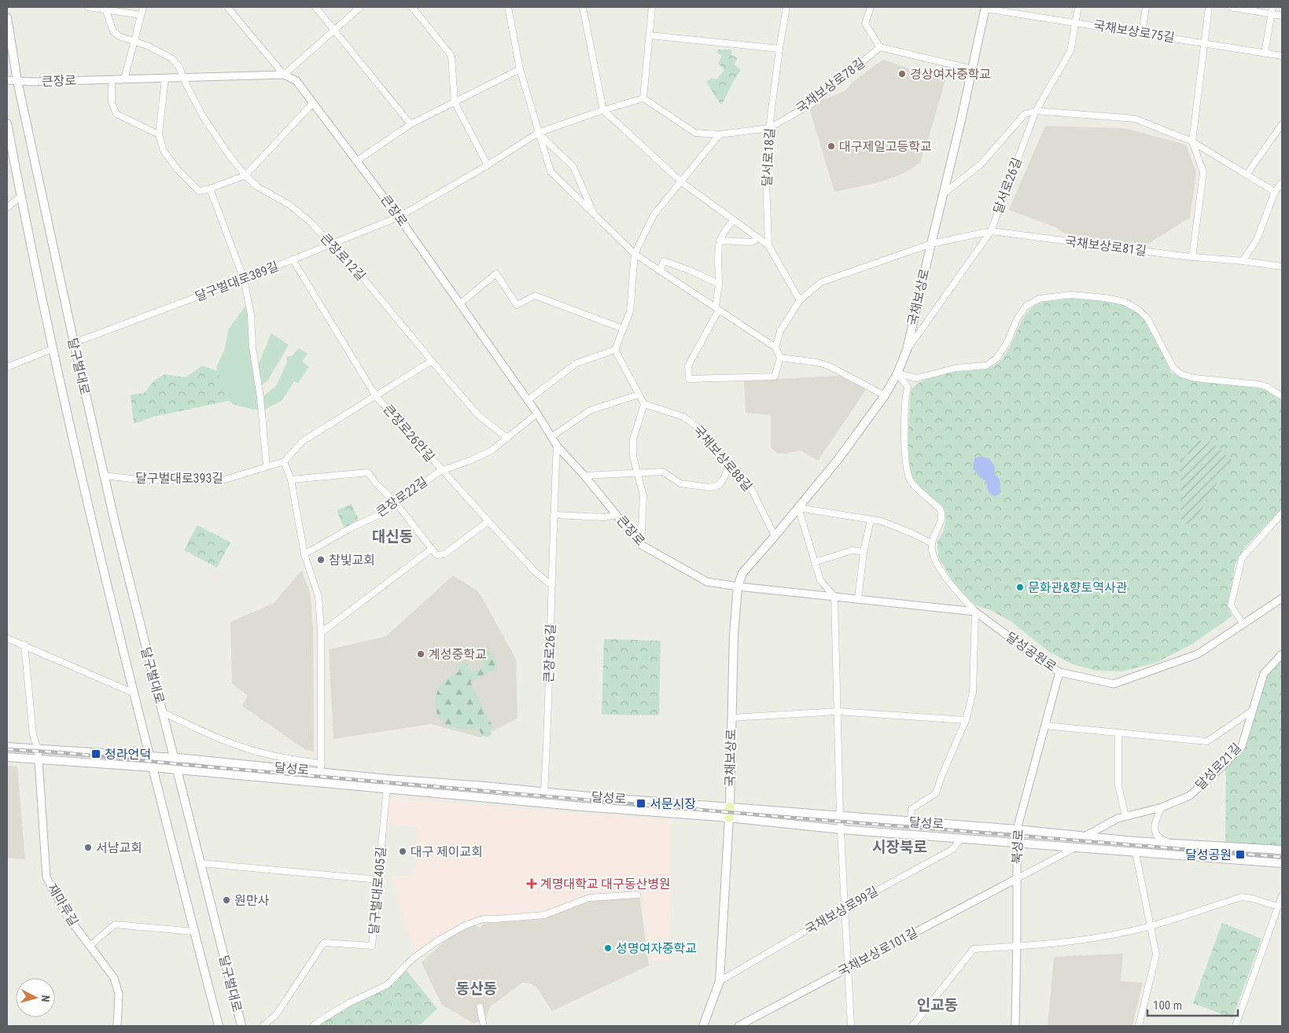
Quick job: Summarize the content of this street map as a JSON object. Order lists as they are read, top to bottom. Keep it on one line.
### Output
{"streets":{"main road":["국채보상로","달구벌대로","달성로"],"street":["국채보상로75길","큰장로","국채보상로78길","달서로18길","달서로26길","국채보상로81길","큰장로12길","달구벌대로389길","큰장로26안길","국채보상로88길","달구벌대로393길","큰장로22길","달성공원로","큰장로26길","달성로21길","북성로","달구벌대로405길","재마루길","국채보상로99길","국채보상로101길"]},"crossings":[["국채보상로75길","달서로26길"],["국채보상로75길","국채보상로"],["큰장로","큰장로12길"],["큰장로","달구벌대로389길"],["큰장로","국채보상로"],["큰장로","달구벌대로"],["큰장로","큰장로22길"],["큰장로","큰장로26길"],["국채보상로78길","달서로18길"],["달서로18길","국채보상로81길"],["달서로26길","국채보상로81길"],["달서로26길","국채보상로"],["국채보상로81길","국채보상로"],["큰장로12길","달구벌대로389길"],["큰장로12길","큰장로22길"],["달구벌대로389길","달구벌대로"],["달구벌대로389길","큰장로26안길"],["국채보상로","국채보상로88길"],["국채보상로","달성로"],["국채보상로","국채보상로99길"],["달구벌대로","달구벌대로393길"],["달구벌대로","달성로"],["큰장로26안길","큰장로22길"],["큰장로26안길","큰장로26길"],["달성공원로","북성로"],["큰장로26길","달성로"],["달성로21길","달성로"],["달성로","북성로"],["달성로","달구벌대로405길"],["달성로","재마루길"],["북성로","국채보상로101길"]],"districts":["대신동","시장북로","동산동","인교동"],"places":{"other":["경상여자중학교","대구제일고등학교","참빛교회","문화관&향토역사관","계성중학교","서남교회","대구 제이교회","원만사","성명여자중학교"],"transit":["청라언덕","서문시장","달성공원"],"health":["계명대학교 대구동산병원"]},"scale_bar":"100 m","north":"right"}
